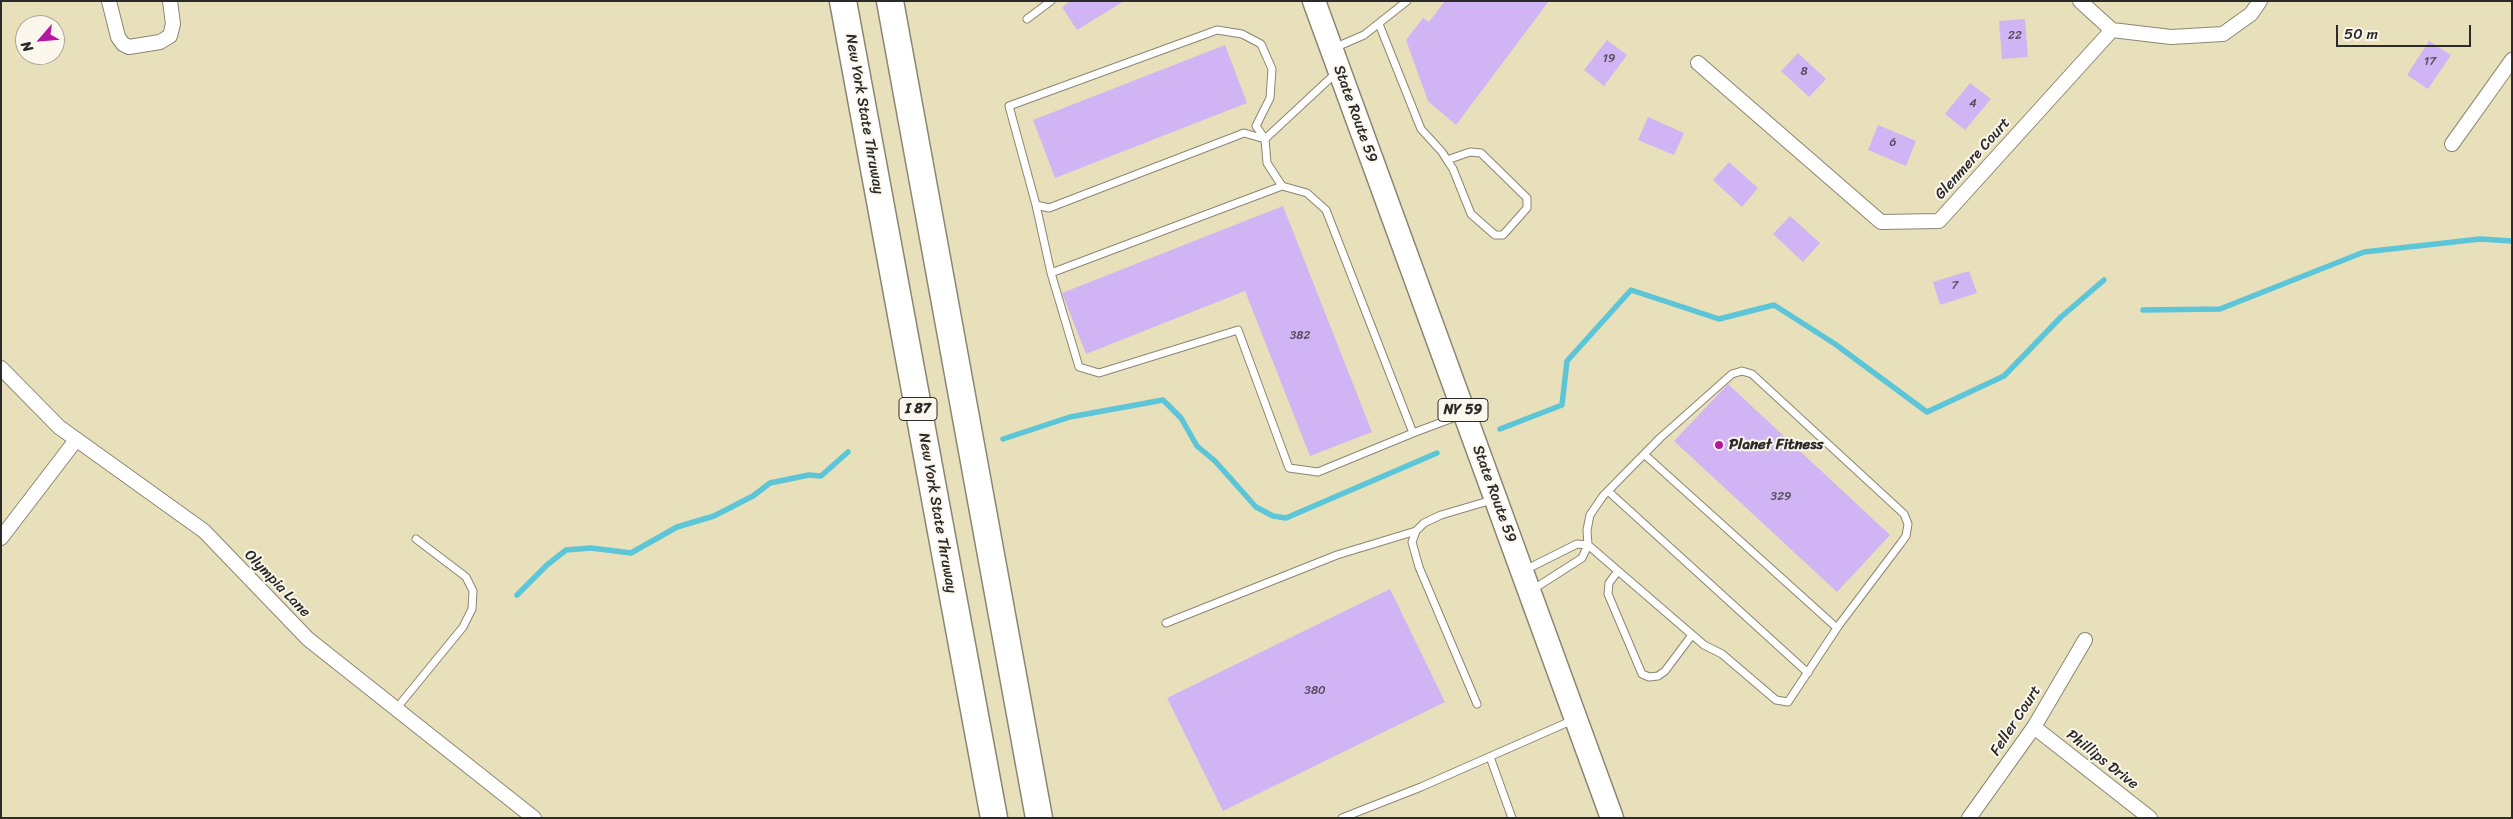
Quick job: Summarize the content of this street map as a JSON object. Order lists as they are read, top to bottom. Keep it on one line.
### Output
{"streets":{"highway":["New York State Thruway","I 87"],"main road":["State Route 59","NY 59"],"street":["Glenmere Court","Olympia Lane","Feller Court","Phillips Drive"]},"crossings":[["Feller Court","Phillips Drive"]],"places":["Planet Fitness"],"house_numbers":["22","19","17","8","4","6","7","382","329","380"],"scale_bar":"50 m","north":"bottom left"}
